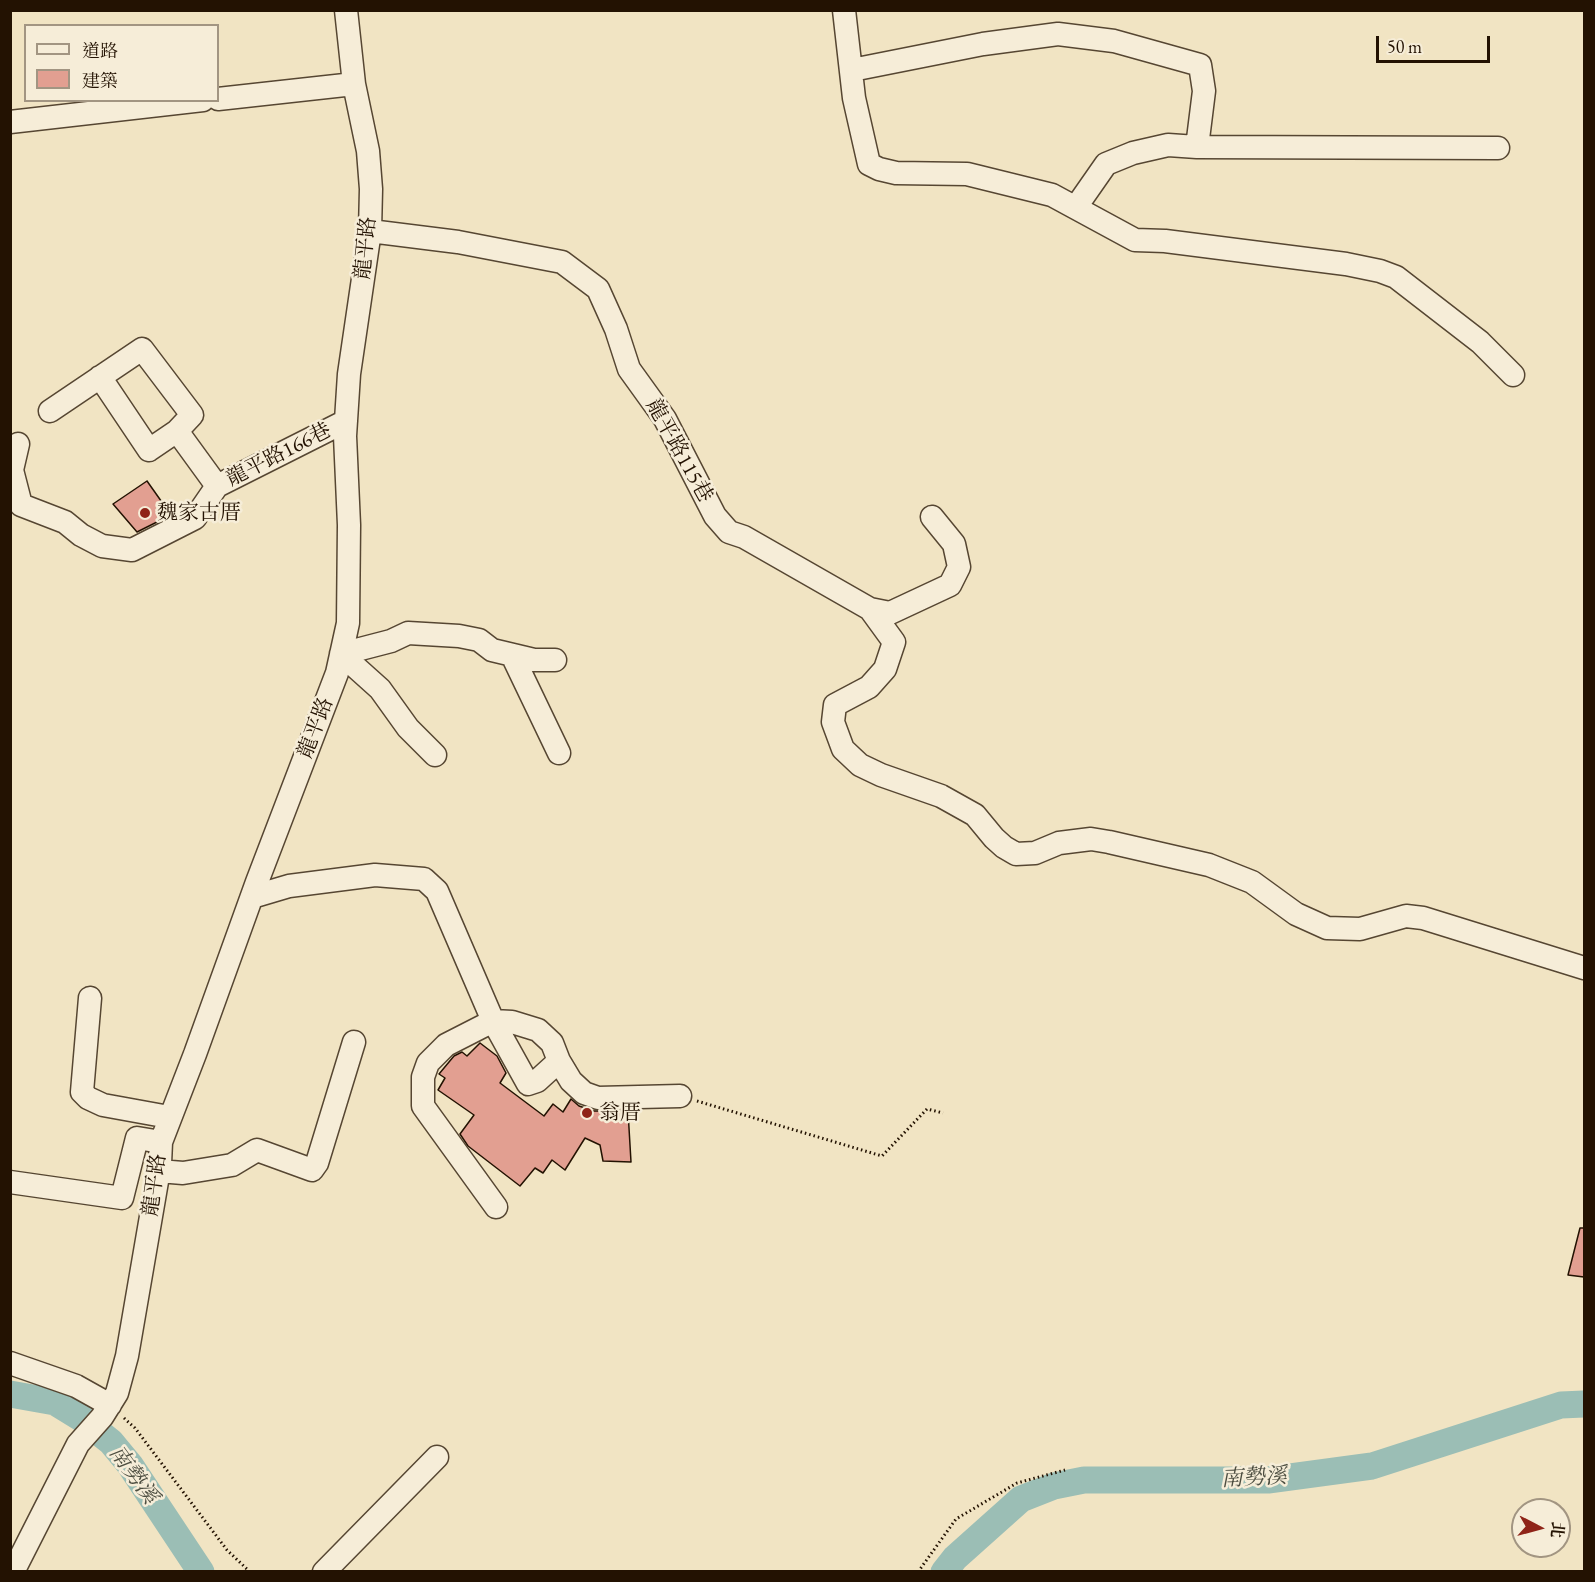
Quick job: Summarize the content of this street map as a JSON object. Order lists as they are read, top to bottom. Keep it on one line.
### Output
{"streets":{"street":["龍平路","龍平路115巷","龍平路166巷"]},"crossings":[["龍平路","龍平路115巷"],["龍平路","龍平路166巷"]],"water":["南勢溪"],"places":["魏家古厝","翁厝"],"legend":["道路","建築"],"scale_bar":"50 m","north":"right"}
